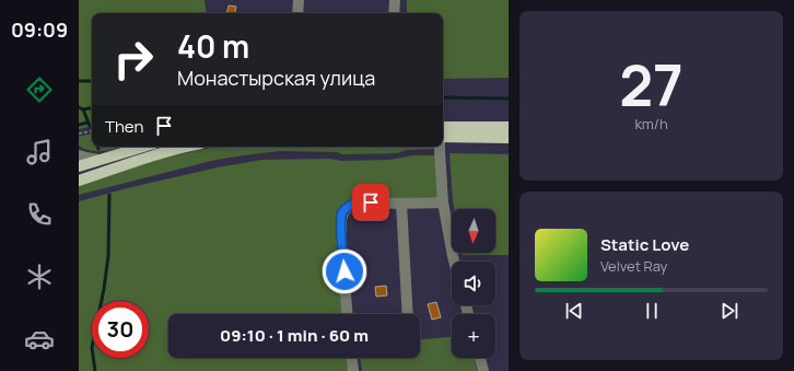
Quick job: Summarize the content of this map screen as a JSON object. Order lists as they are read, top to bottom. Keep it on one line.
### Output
{"north":"bottom","page":{"tabs":"09:09","tile":["27","km/h"],"turn":["40 m","Монастырская улица"],"then":"Then","map_buttons":"+","song":["Static Love","Velvet Ray"],"limit":"30","trip":"09:10 · 1 min · 60 m"}}
